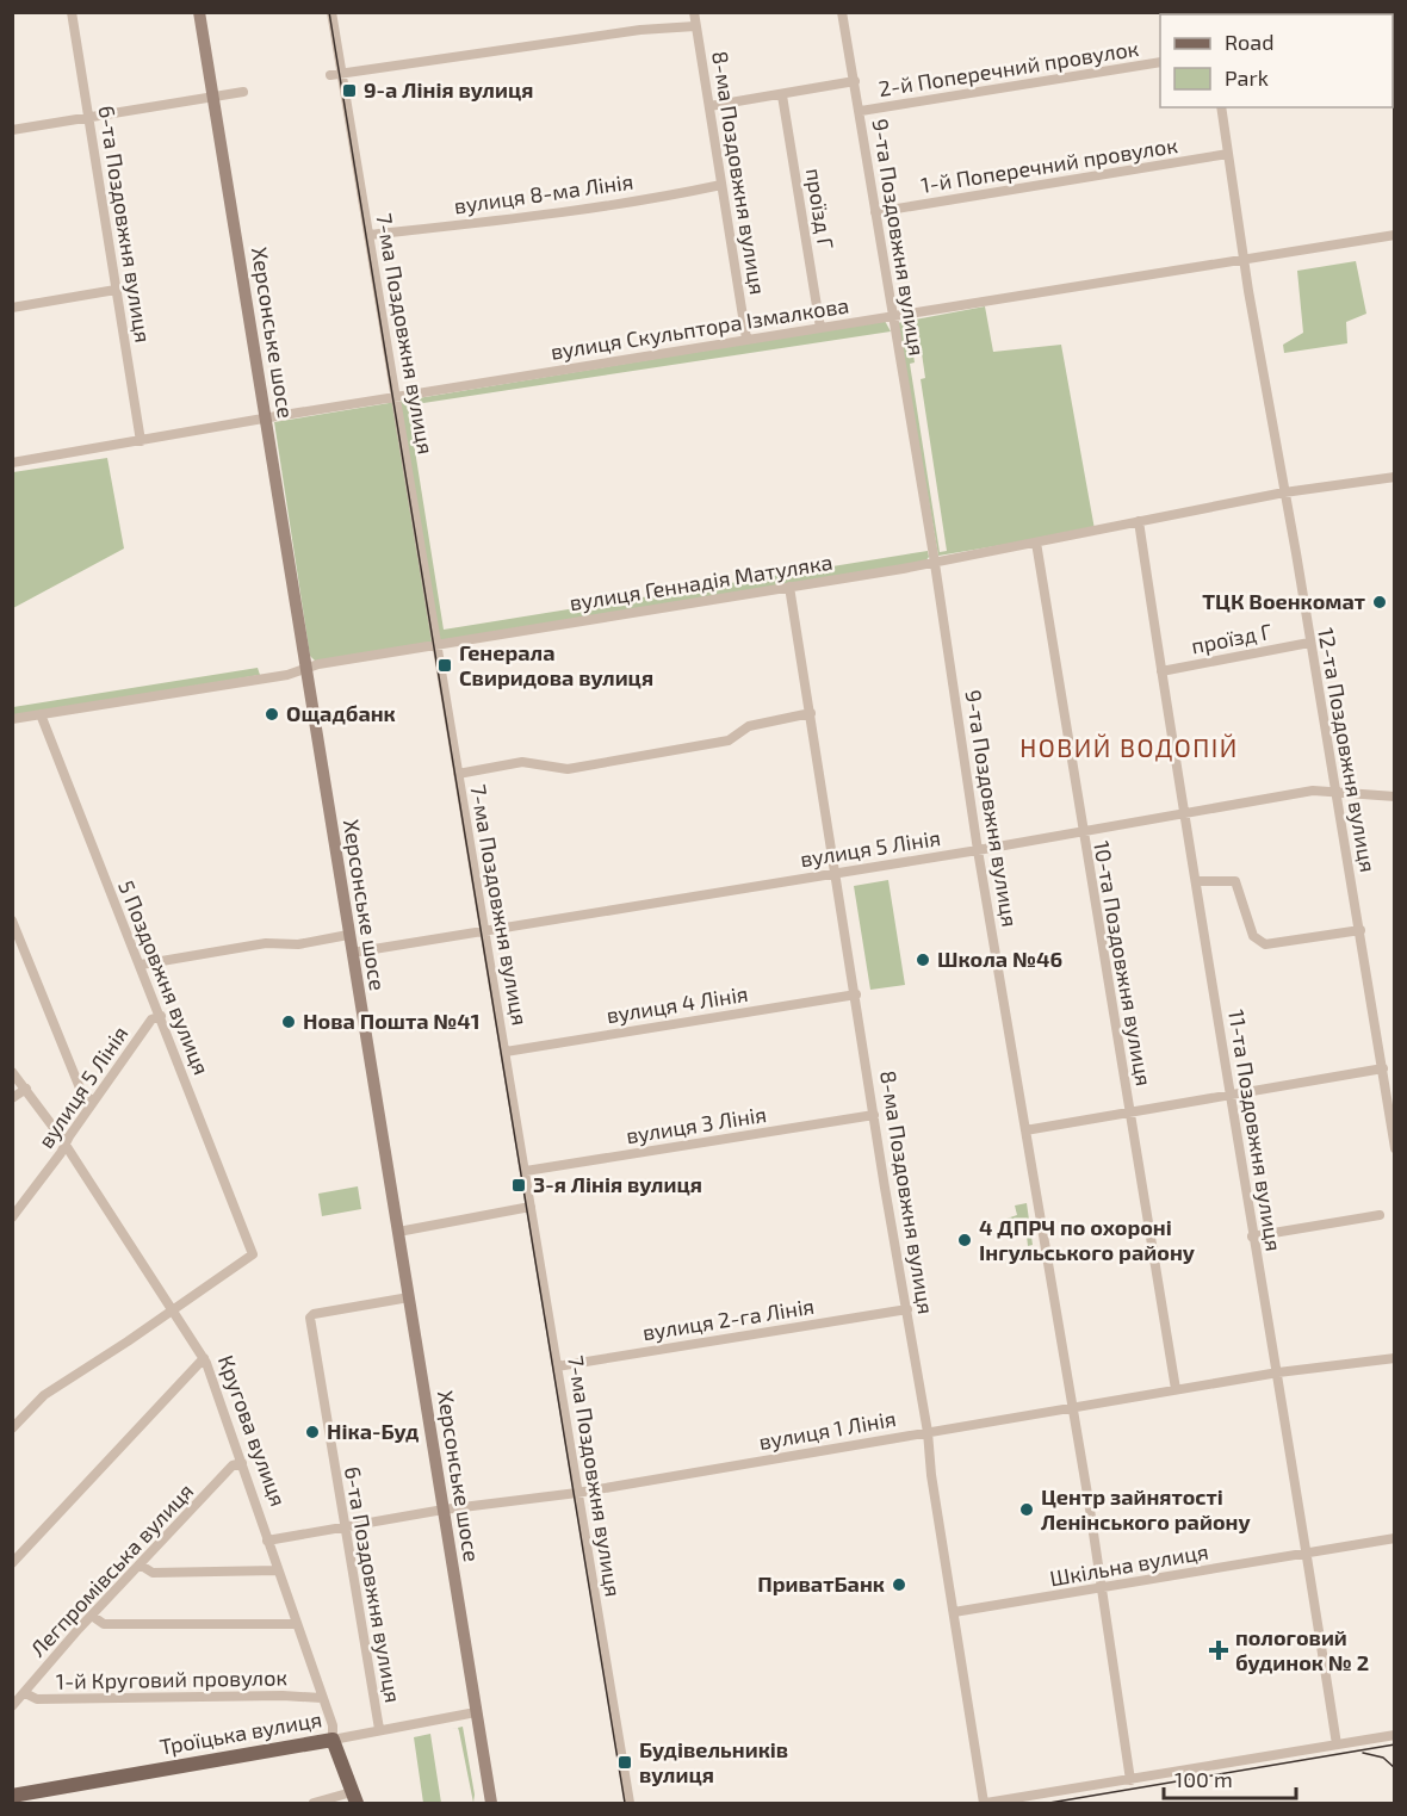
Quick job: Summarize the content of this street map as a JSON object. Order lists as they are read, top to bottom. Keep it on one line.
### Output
{"streets":{"main road":["Херсонське шосе","Кругова вулиця","Троїцька вулиця"],"street":["2-й Поперечний провулок","1-й Поперечний провулок","8-ма Поздовжня вулиця","вулиця 8-ма Лінія","проїзд Г","6-та Поздовжня вулиця","9-та Поздовжня вулиця","вулиця Скульптора Ізмалкова","7-ма Поздовжня вулиця","вулиця Геннадія Матуляка","12-та Поздовжня вулиця","вулиця 5 Лінія","10-та Поздовжня вулиця","5 Поздовжня вулиця","вулиця 4 Лінія","вулиця 3 Лінія","11-та Поздовжня вулиця","вулиця 2-га Лінія","вулиця 1 Лінія","Шкільна вулиця","Легпромівська вулиця","1-й Круговий провулок"]},"crossings":[["2-й Поперечний провулок","9-та Поздовжня вулиця"],["1-й Поперечний провулок","9-та Поздовжня вулиця"],["1-й Поперечний провулок","12-та Поздовжня вулиця"],["8-ма Поздовжня вулиця","вулиця 8-ма Лінія"],["8-ма Поздовжня вулиця","вулиця Скульптора Ізмалкова"],["8-ма Поздовжня вулиця","вулиця Геннадія Матуляка"],["8-ма Поздовжня вулиця","вулиця 5 Лінія"],["8-ма Поздовжня вулиця","вулиця 4 Лінія"],["8-ма Поздовжня вулиця","вулиця 3 Лінія"],["8-ма Поздовжня вулиця","вулиця 2-га Лінія"],["8-ма Поздовжня вулиця","вулиця 1 Лінія"],["8-ма Поздовжня вулиця","Шкільна вулиця"],["вулиця 8-ма Лінія","7-ма Поздовжня вулиця"],["проїзд Г","вулиця Скульптора Ізмалкова"],["проїзд Г","12-та Поздовжня вулиця"],["проїзд Г","11-та Поздовжня вулиця"],["6-та Поздовжня вулиця","вулиця Скульптора Ізмалкова"],["6-та Поздовжня вулиця","Херсонське шосе"],["6-та Поздовжня вулиця","вулиця 1 Лінія"],["6-та Поздовжня вулиця","Троїцька вулиця"],["9-та Поздовжня вулиця","вулиця Скульптора Ізмалкова"],["9-та Поздовжня вулиця","вулиця Геннадія Матуляка"],["9-та Поздовжня вулиця","вулиця 5 Лінія"],["9-та Поздовжня вулиця","вулиця 1 Лінія"],["9-та Поздовжня вулиця","Шкільна вулиця"],["вулиця Скульптора Ізмалкова","Херсонське шосе"],["вулиця Скульптора Ізмалкова","7-ма Поздовжня вулиця"],["вулиця Скульптора Ізмалкова","12-та Поздовжня вулиця"],["Херсонське шосе","вулиця Геннадія Матуляка"],["Херсонське шосе","вулиця 5 Лінія"],["Херсонське шосе","вулиця 1 Лінія"],["Херсонське шосе","Троїцька вулиця"],["7-ма Поздовжня вулиця","вулиця Геннадія Матуляка"],["7-ма Поздовжня вулиця","вулиця 5 Лінія"],["7-ма Поздовжня вулиця","вулиця 4 Лінія"],["7-ма Поздовжня вулиця","вулиця 3 Лінія"],["7-ма Поздовжня вулиця","вулиця 2-га Лінія"],["7-ма Поздовжня вулиця","вулиця 1 Лінія"],["вулиця Геннадія Матуляка","12-та Поздовжня вулиця"],["вулиця Геннадія Матуляка","10-та Поздовжня вулиця"],["вулиця Геннадія Матуляка","5 Поздовжня вулиця"],["вулиця Геннадія Матуляка","11-та Поздовжня вулиця"],["12-та Поздовжня вулиця","вулиця 5 Лінія"],["вулиця 5 Лінія","10-та Поздовжня вулиця"],["вулиця 5 Лінія","5 Поздовжня вулиця"],["вулиця 5 Лінія","11-та Поздовжня вулиця"],["вулиця 5 Лінія","Кругова вулиця"],["10-та Поздовжня вулиця","вулиця 1 Лінія"],["5 Поздовжня вулиця","Кругова вулиця"],["11-та Поздовжня вулиця","вулиця 1 Лінія"],["11-та Поздовжня вулиця","Шкільна вулиця"],["Кругова вулиця","вулиця 1 Лінія"],["Кругова вулиця","Легпромівська вулиця"],["Кругова вулиця","1-й Круговий провулок"],["Кругова вулиця","Троїцька вулиця"],["Легпромівська вулиця","1-й Круговий провулок"]],"districts":["НОВИЙ ВОДОПІЙ"],"places":{"transit":["9-а Лінія вулиця","Генерала Свиридова вулиця","3-я Лінія вулиця","Будівельників вулиця"],"other":["ТЦК Военкомат","Ощадбанк","Школа №46","Нова Пошта №41","4 ДПРЧ по охороні Інгульського району","Ніка-Буд","Центр зайнятості Ленінського району","ПриватБанк"],"health":["пологовий будинок № 2"]},"legend":["Road","Park"],"scale_bar":"100 m"}
